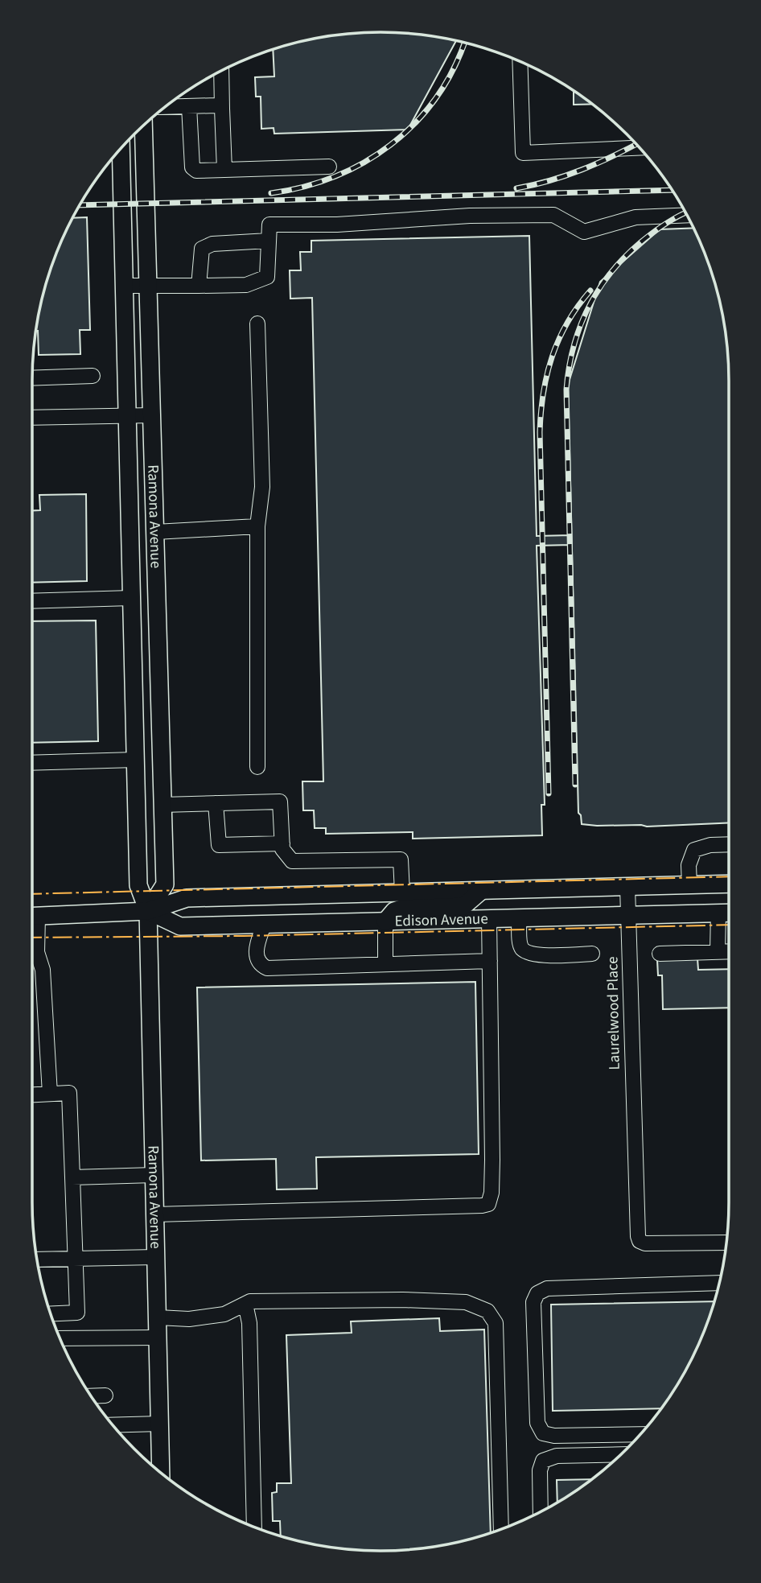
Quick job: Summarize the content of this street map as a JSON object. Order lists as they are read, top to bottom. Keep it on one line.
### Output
{"streets":{"main road":["Ramona Avenue","Edison Avenue"],"street":["Laurelwood Place"]},"crossings":[["Ramona Avenue","Edison Avenue"],["Edison Avenue","Laurelwood Place"]]}
